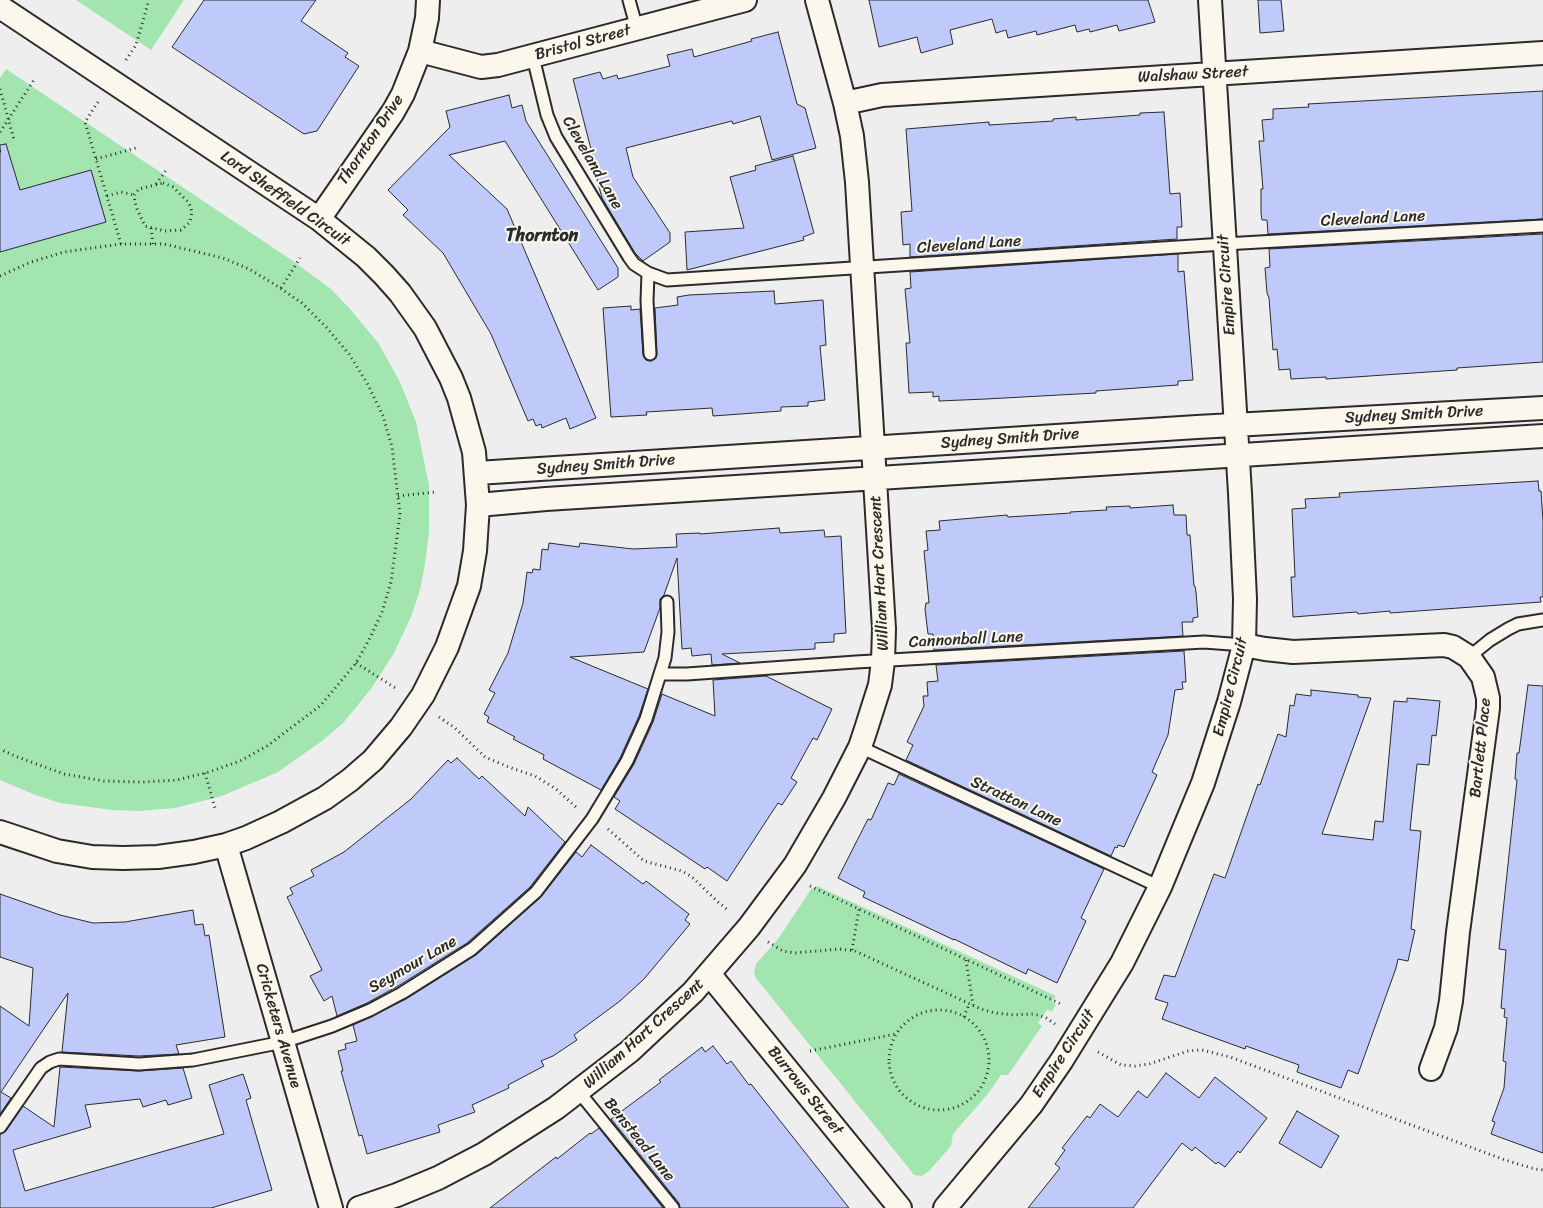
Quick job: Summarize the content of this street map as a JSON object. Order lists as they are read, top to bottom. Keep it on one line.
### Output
{"streets":{"street":["Bristol Street","Walshaw Street","Thornton Drive","Lord Sheffield Circuit","Empire Circuit","Sydney Smith Drive","William Hart Crescent","Bartlett Place","Cricketers Avenue","Burrows Street"],"lane":["Cleveland Lane","Cannonball Lane","Stratton Lane","Seymour Lane","Benstead Lane"]},"crossings":[["Bristol Street","Thornton Drive"],["Bristol Street","Cleveland Lane"],["Walshaw Street","Empire Circuit"],["Walshaw Street","William Hart Crescent"],["Thornton Drive","Lord Sheffield Circuit"],["Cleveland Lane","Empire Circuit"],["Cleveland Lane","William Hart Crescent"],["Lord Sheffield Circuit","Sydney Smith Drive"],["Lord Sheffield Circuit","Cricketers Avenue"],["Empire Circuit","Sydney Smith Drive"],["Empire Circuit","Cannonball Lane"],["Empire Circuit","Bartlett Place"],["Empire Circuit","Stratton Lane"],["Sydney Smith Drive","William Hart Crescent"],["William Hart Crescent","Cannonball Lane"],["William Hart Crescent","Stratton Lane"],["William Hart Crescent","Burrows Street"],["William Hart Crescent","Benstead Lane"],["Cannonball Lane","Bartlett Place"],["Cannonball Lane","Seymour Lane"],["Seymour Lane","Cricketers Avenue"]],"districts":["Thornton"]}
